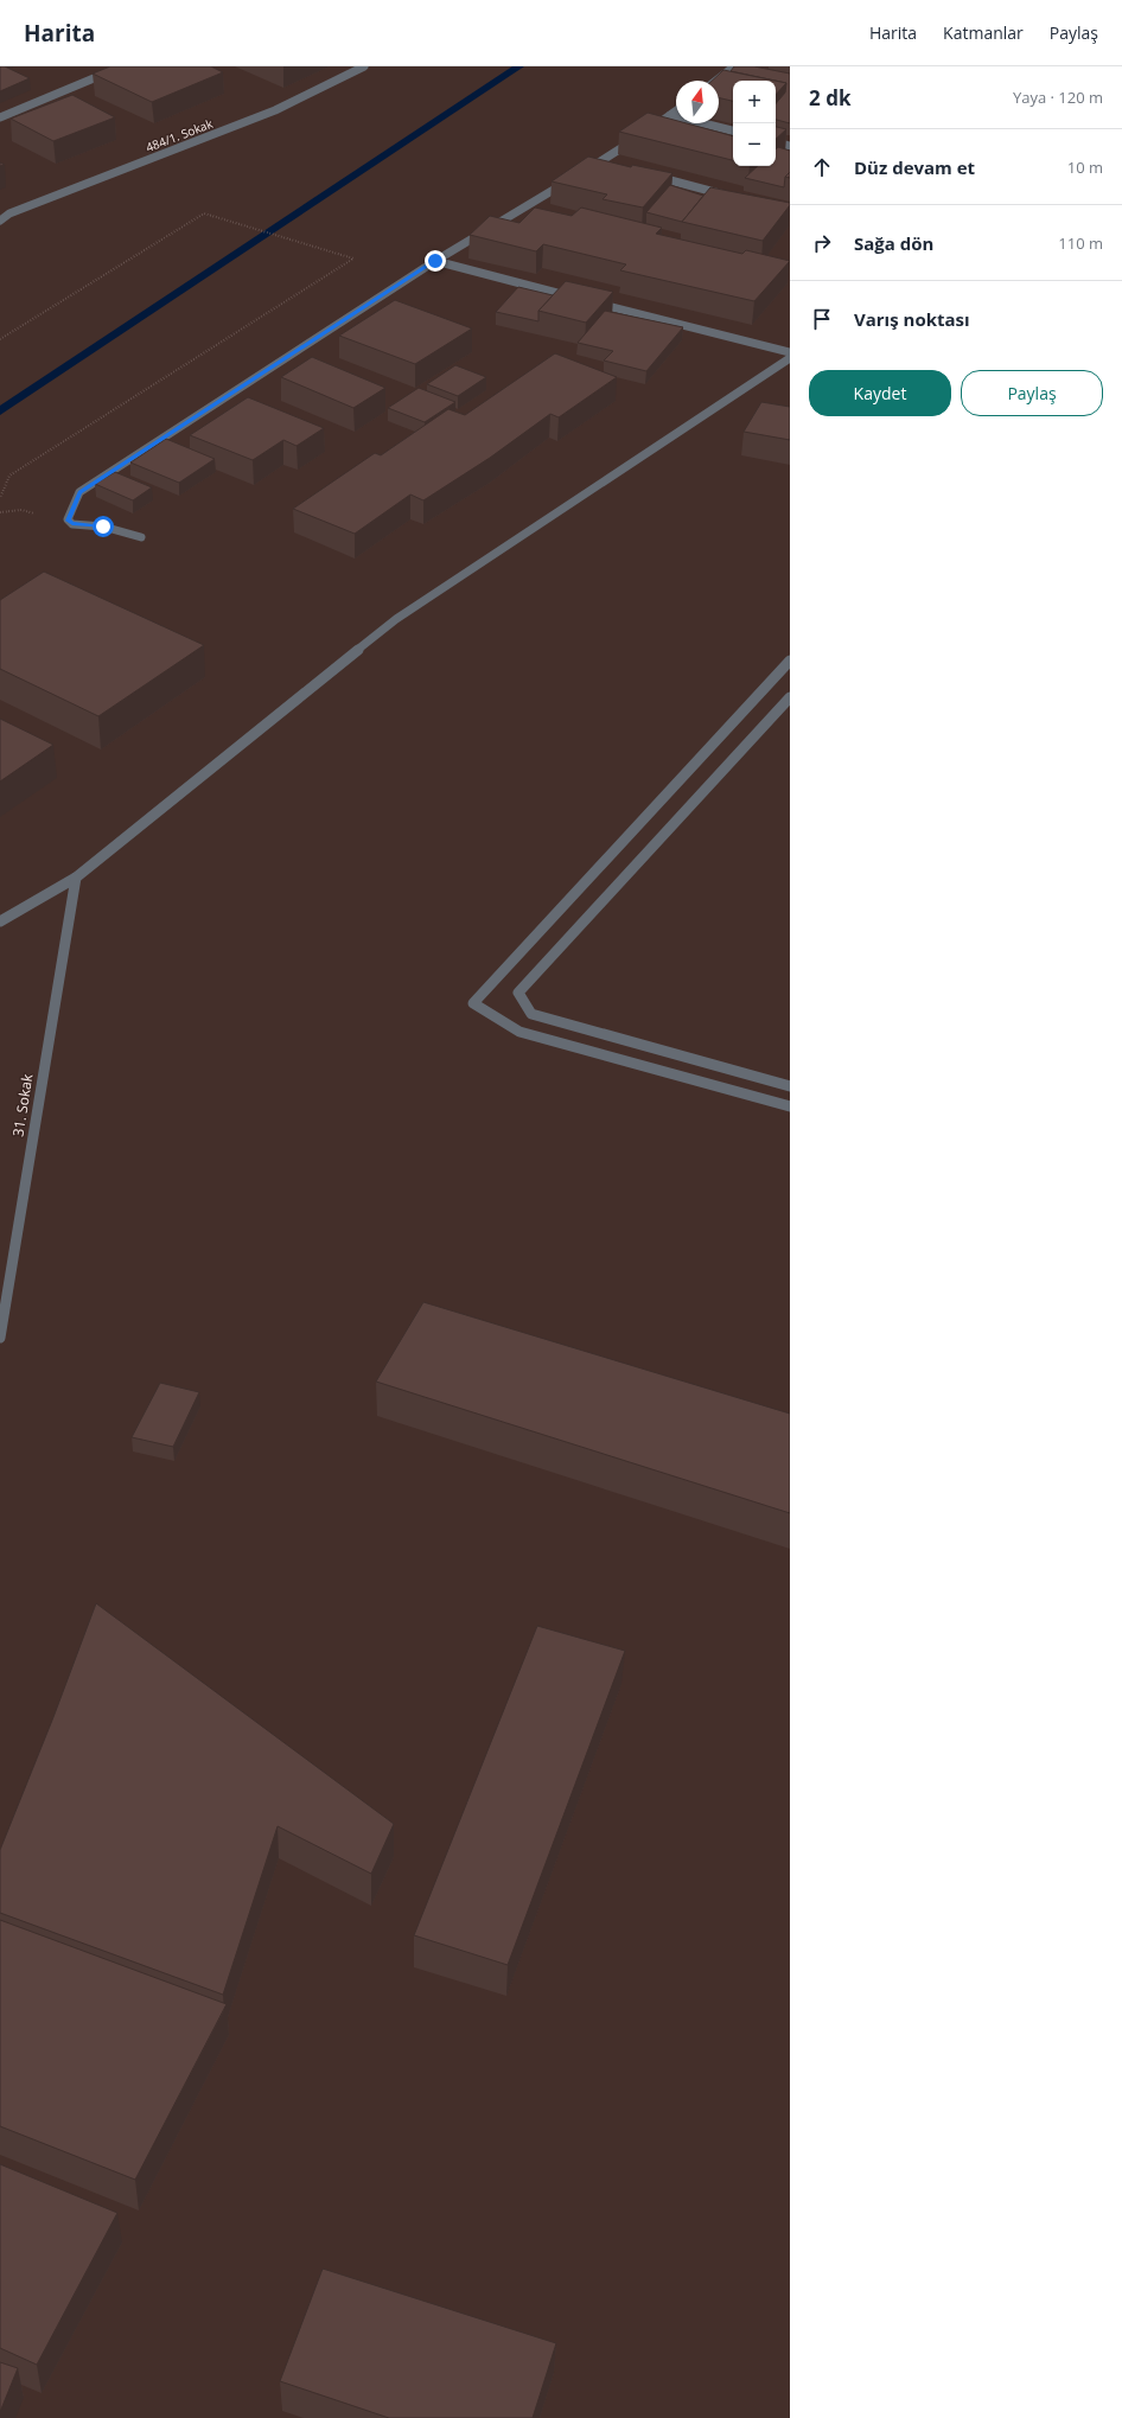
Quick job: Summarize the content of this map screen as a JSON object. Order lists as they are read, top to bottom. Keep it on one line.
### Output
{"streets":{"street":["484/1. Sokak","31. Sokak"]},"north":"top","page":{"header":"Harita","nav":["Harita","Katmanlar","Paylaş"],"heading":["2 dk","Yaya · 120 m"],"map_buttons":["+","−"],"list":[["Düz devam et","10 m"],["Sağa dön","110 m"],"Varış noktası"],"buttons":["Kaydet","Paylaş"]}}
